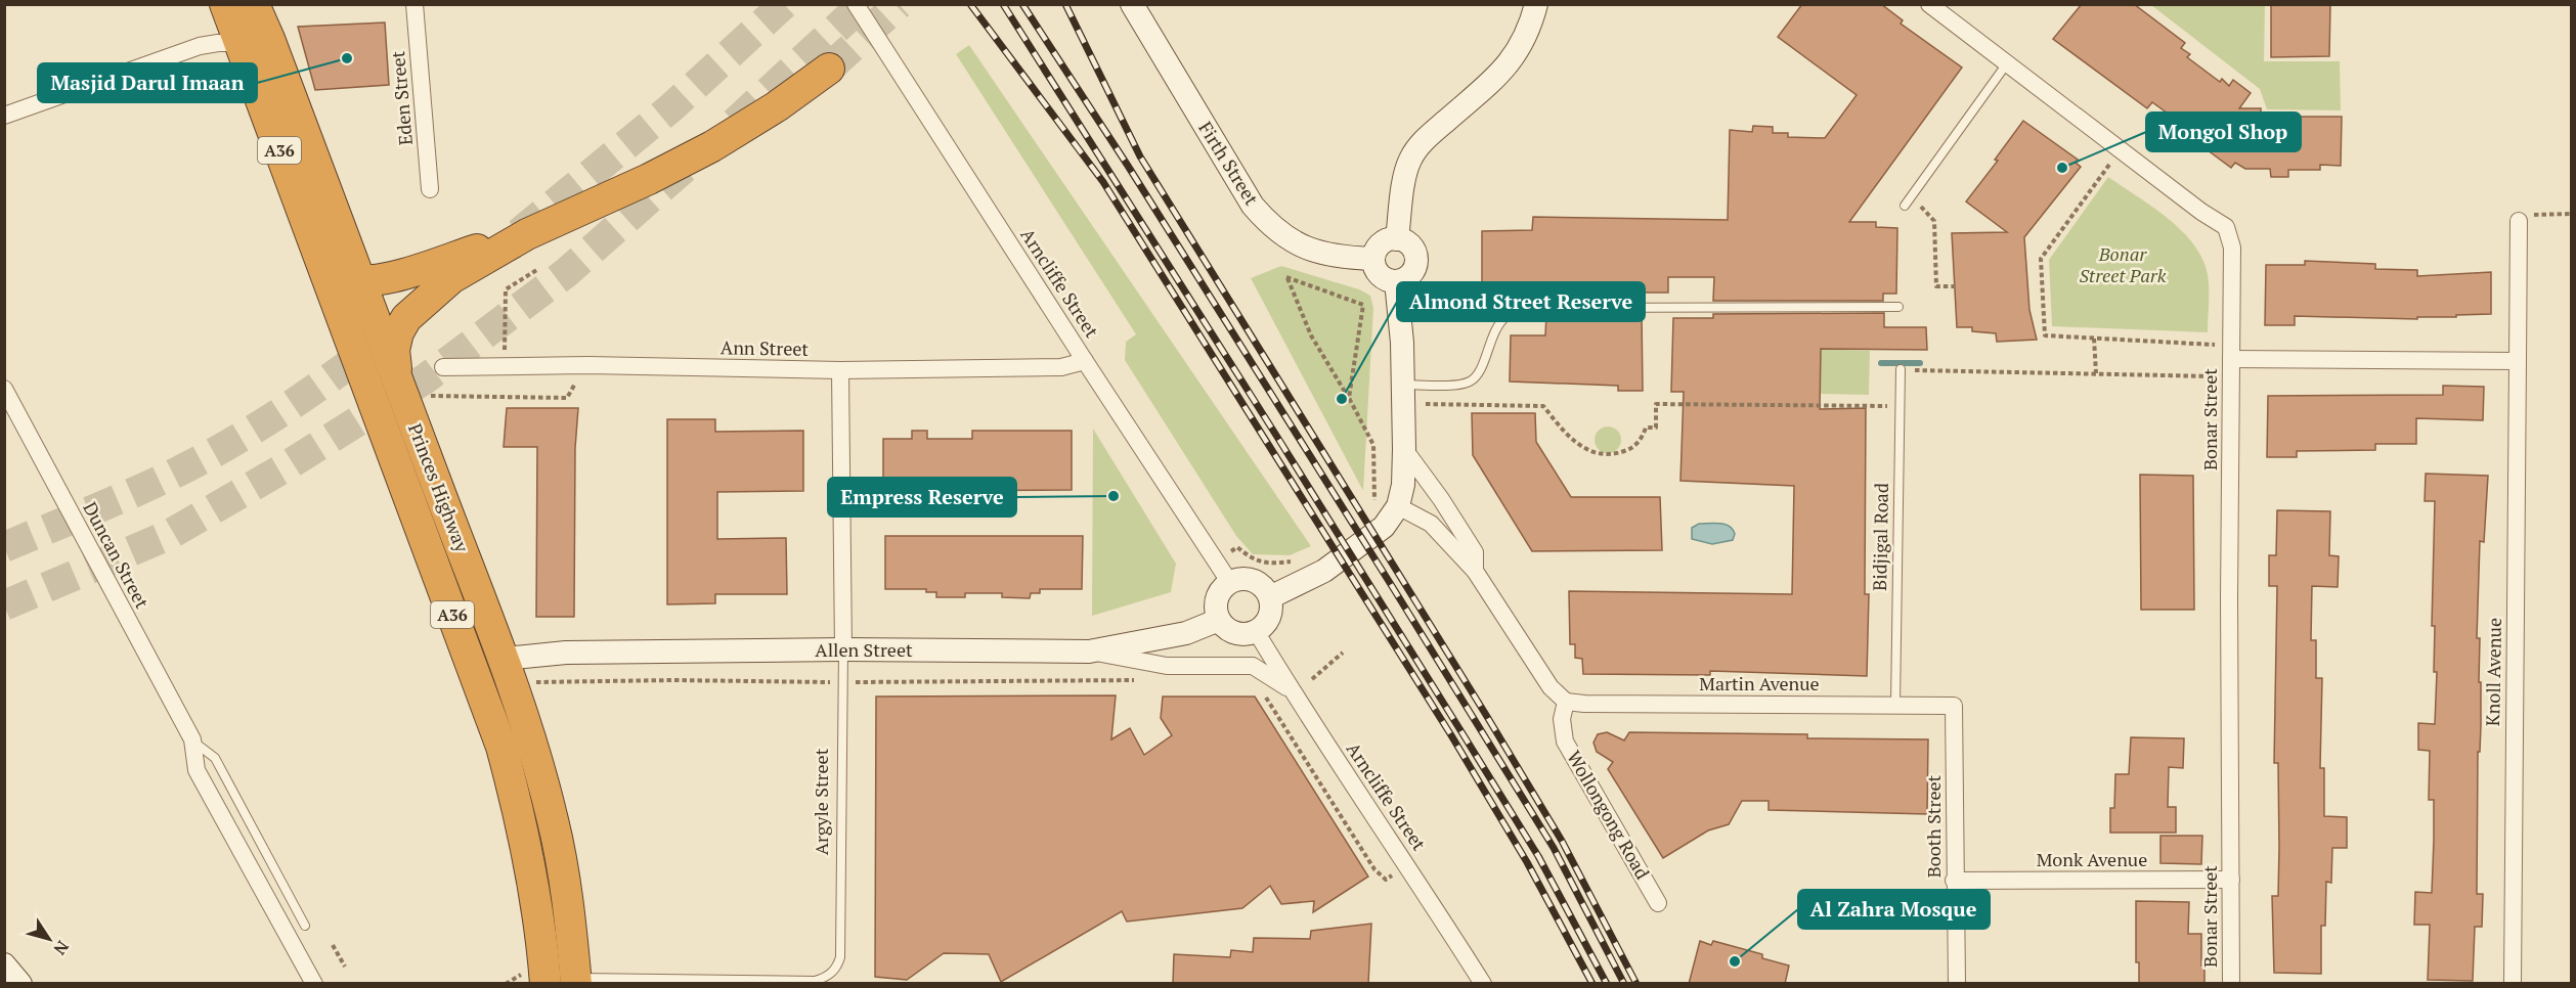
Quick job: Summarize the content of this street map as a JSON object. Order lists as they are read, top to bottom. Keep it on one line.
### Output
{"streets":{"highway":["A36","Princes Highway"],"street":["Eden Street","Firth Street","Arncliffe Street","Ann Street","Bonar Street","Duncan Street","Allen Street","Knoll Avenue","Martin Avenue","Argyle Street","Wollongong Road","Booth Street","Monk Avenue"],"lane":["Bidjigal Road"]},"crossings":[["Arncliffe Street","Ann Street"],["Arncliffe Street","Allen Street"],["Ann Street","Argyle Street"],["Bonar Street","Monk Avenue"],["Princes Highway","Allen Street"],["Princes Highway","Argyle Street"],["Bidjigal Road","Martin Avenue"],["Allen Street","Argyle Street"],["Martin Avenue","Wollongong Road"],["Martin Avenue","Booth Street"],["Booth Street","Monk Avenue"]],"parks":["Bonar Street Park"],"places":["Masjid Darul Imaan","Mongol Shop","Almond Street Reserve","Empress Reserve","Al Zahra Mosque"],"north":"bottom right"}
